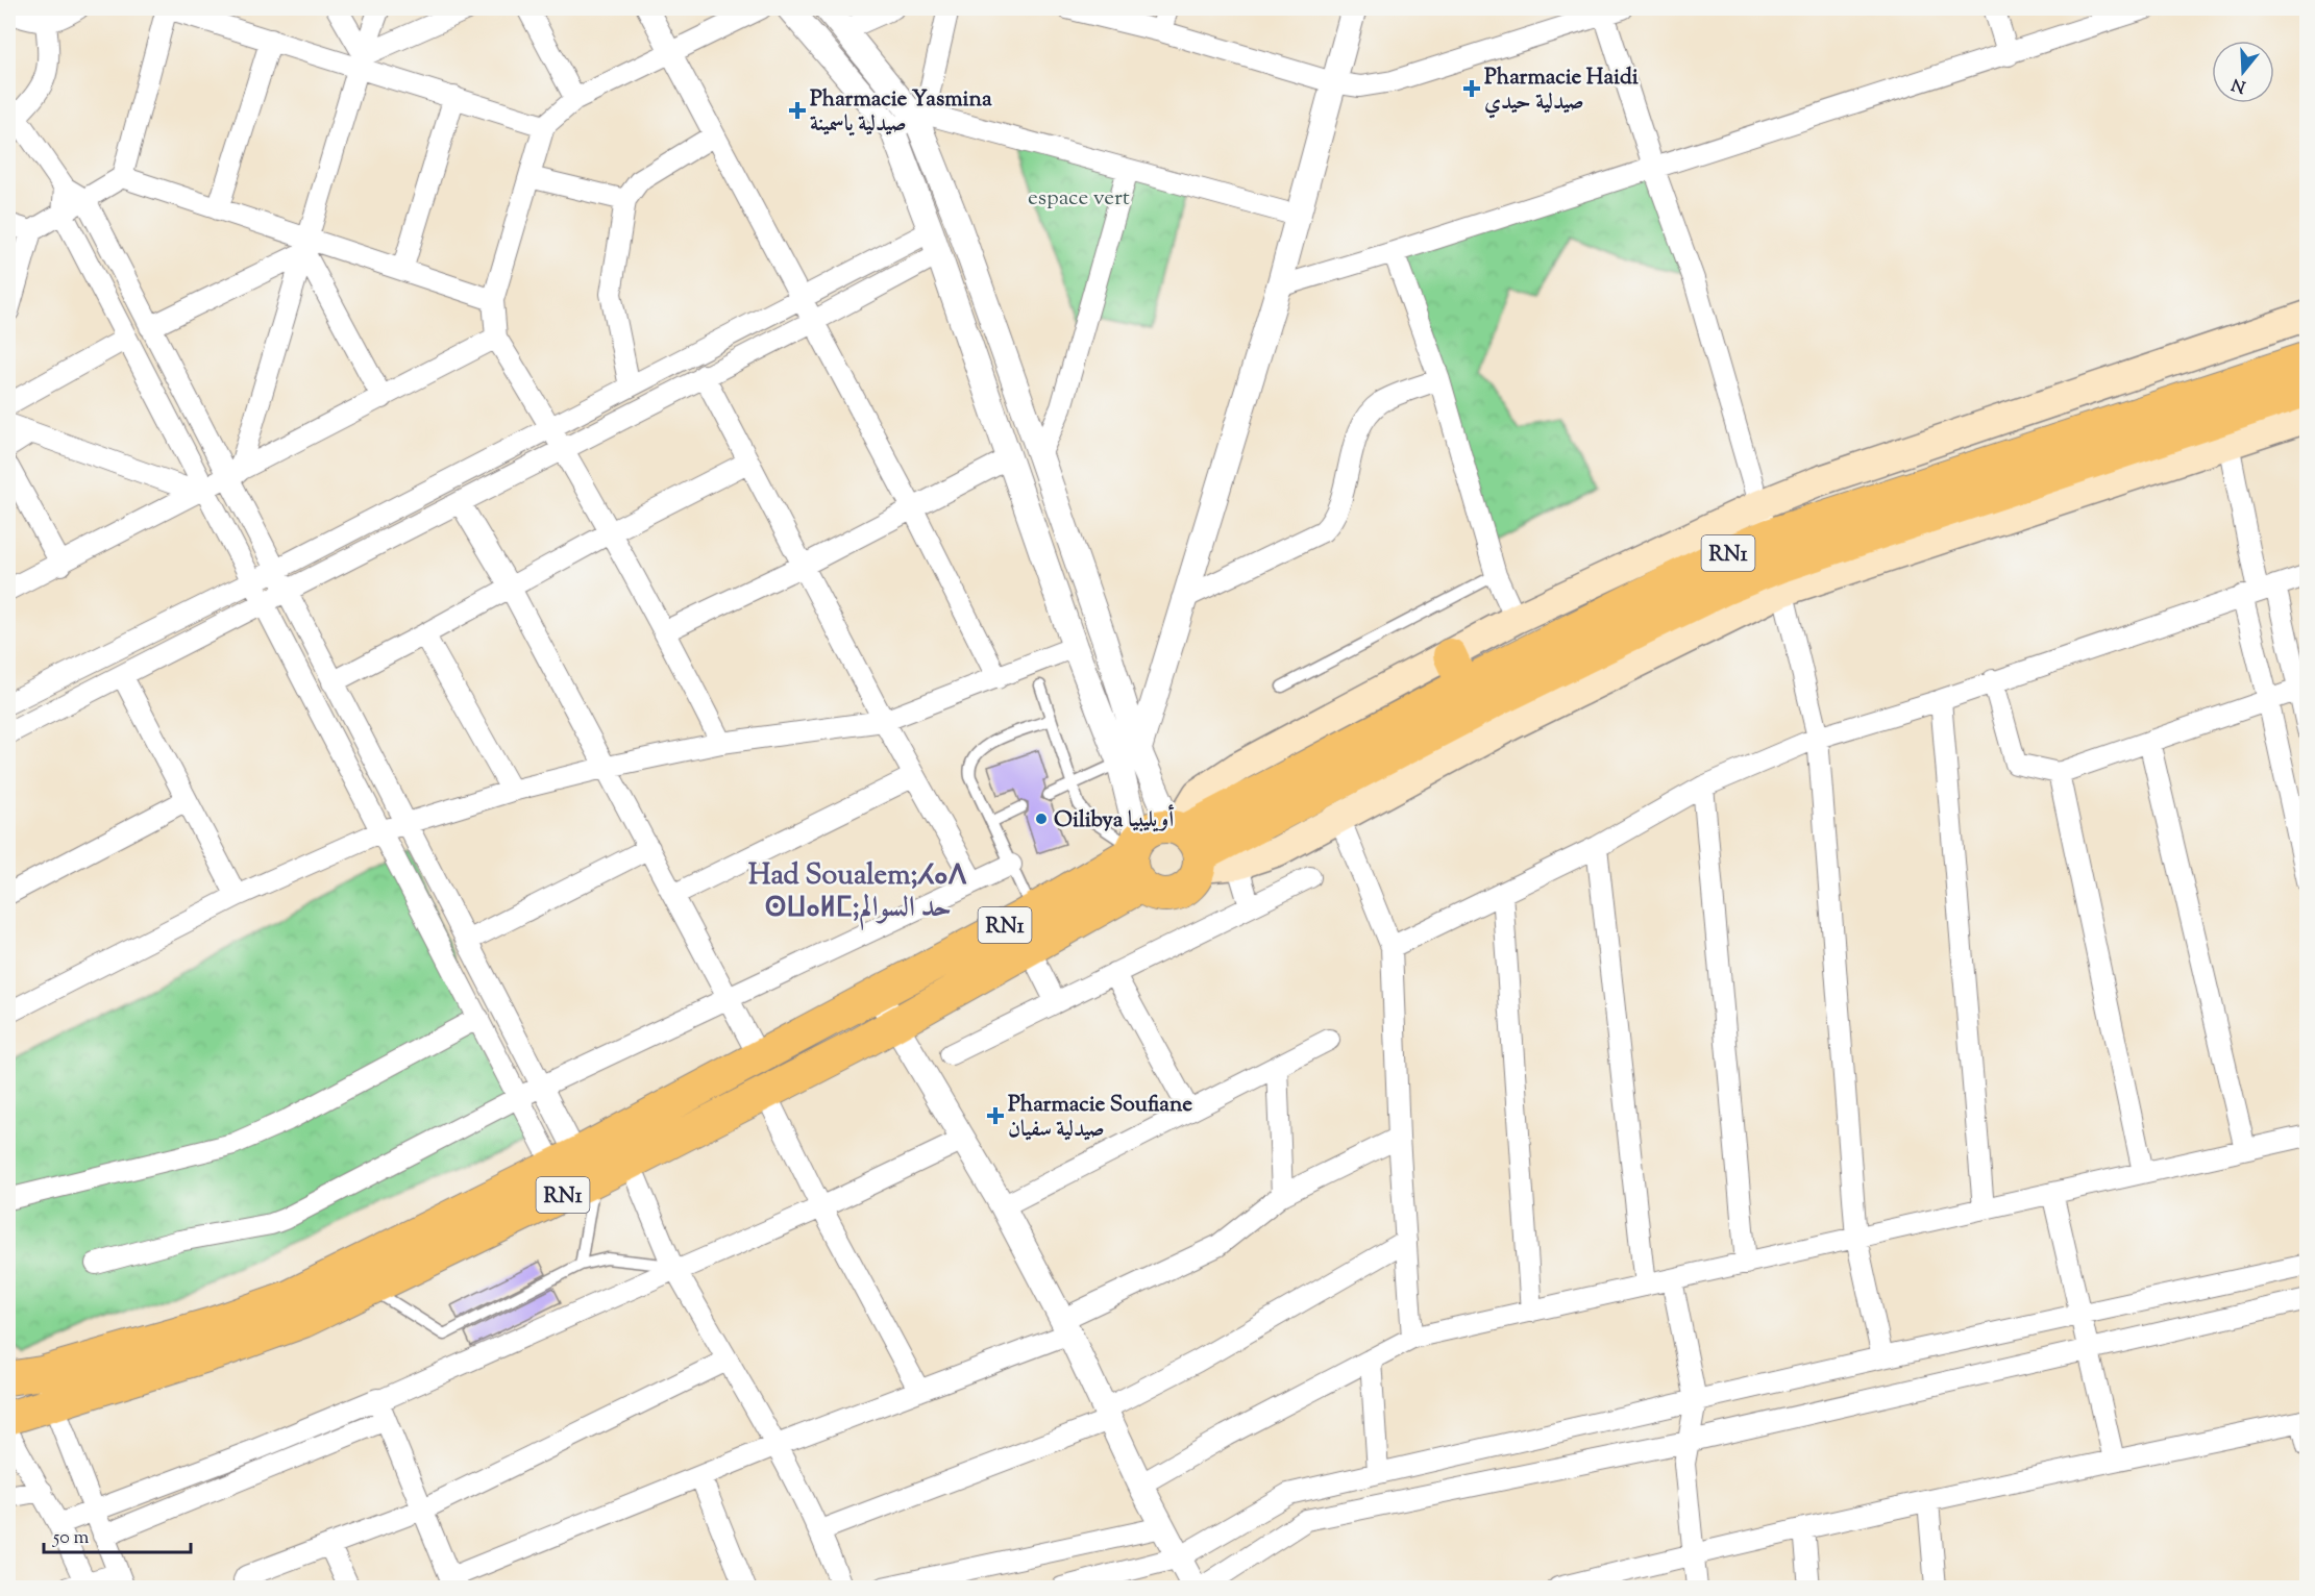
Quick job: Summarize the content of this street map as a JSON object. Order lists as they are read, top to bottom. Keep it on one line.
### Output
{"streets":{"main road":["RN1"]},"districts":["Had Soualem;ⵃⴰⴷ ⵙⵡⴰⵍⵎ;حد السوالم"],"parks":["espace vert"],"places":{"health":["Pharmacie Haidi صيدلية حيدي","Pharmacie Yasmina صيدلية ياسمينة","Pharmacie Soufiane صيدلية سفيان"],"other":["Oilibya أويليبيا"]},"scale_bar":"50 m","north":"bottom"}
